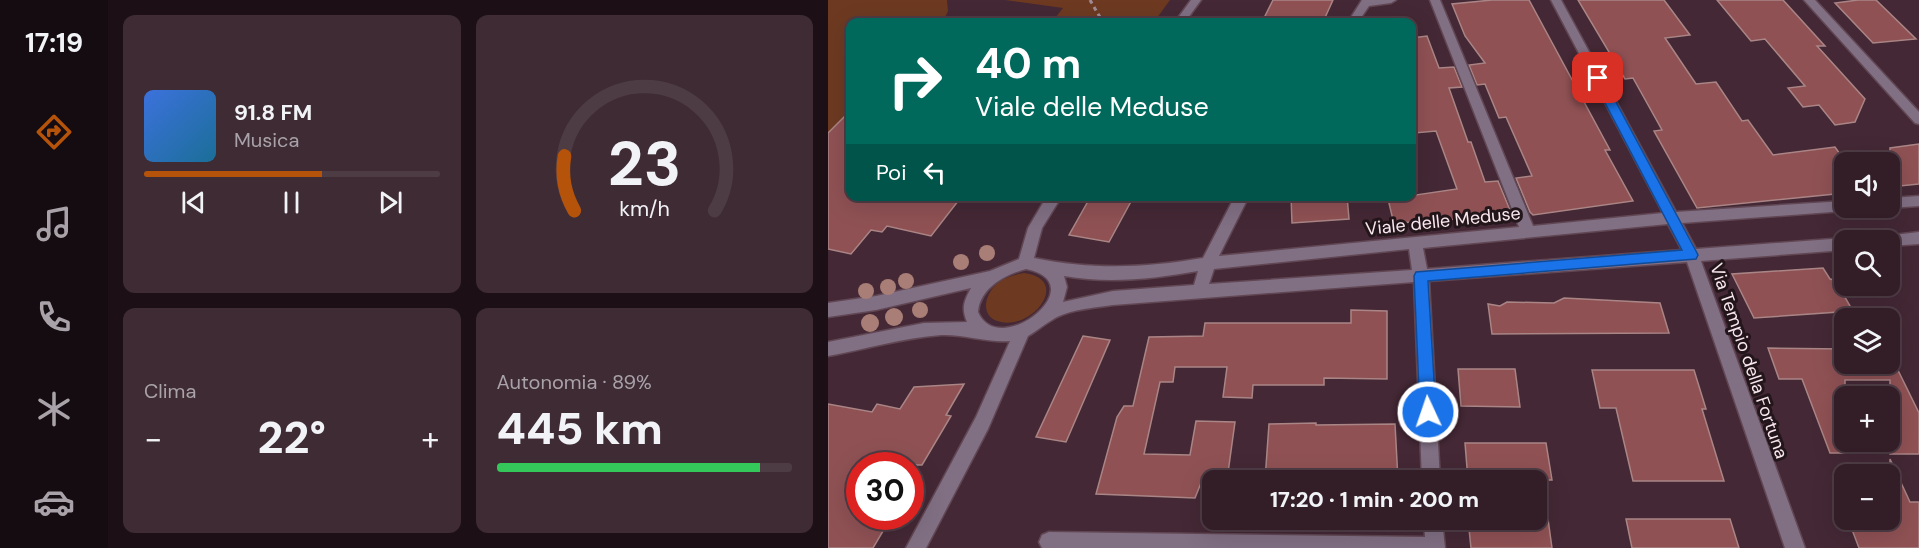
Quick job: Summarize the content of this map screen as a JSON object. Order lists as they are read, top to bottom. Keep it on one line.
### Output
{"streets":{"street":["Viale delle Meduse","Via Tempio della Fortuna"]},"crossings":[["Viale delle Meduse","Via Tempio della Fortuna"]],"page":{"tabs":"17:19","turn":["40 m","Viale delle Meduse"],"song":["91.8 FM","Musica"],"then":"Poi","map_buttons":["+","−"],"tile":["Clima",["Autonomia · 89%","445 km"]],"heat":["−","22°","+"],"limit":"30","trip":"17:20 · 1 min · 200 m","gauge":["23","km/h"]}}
